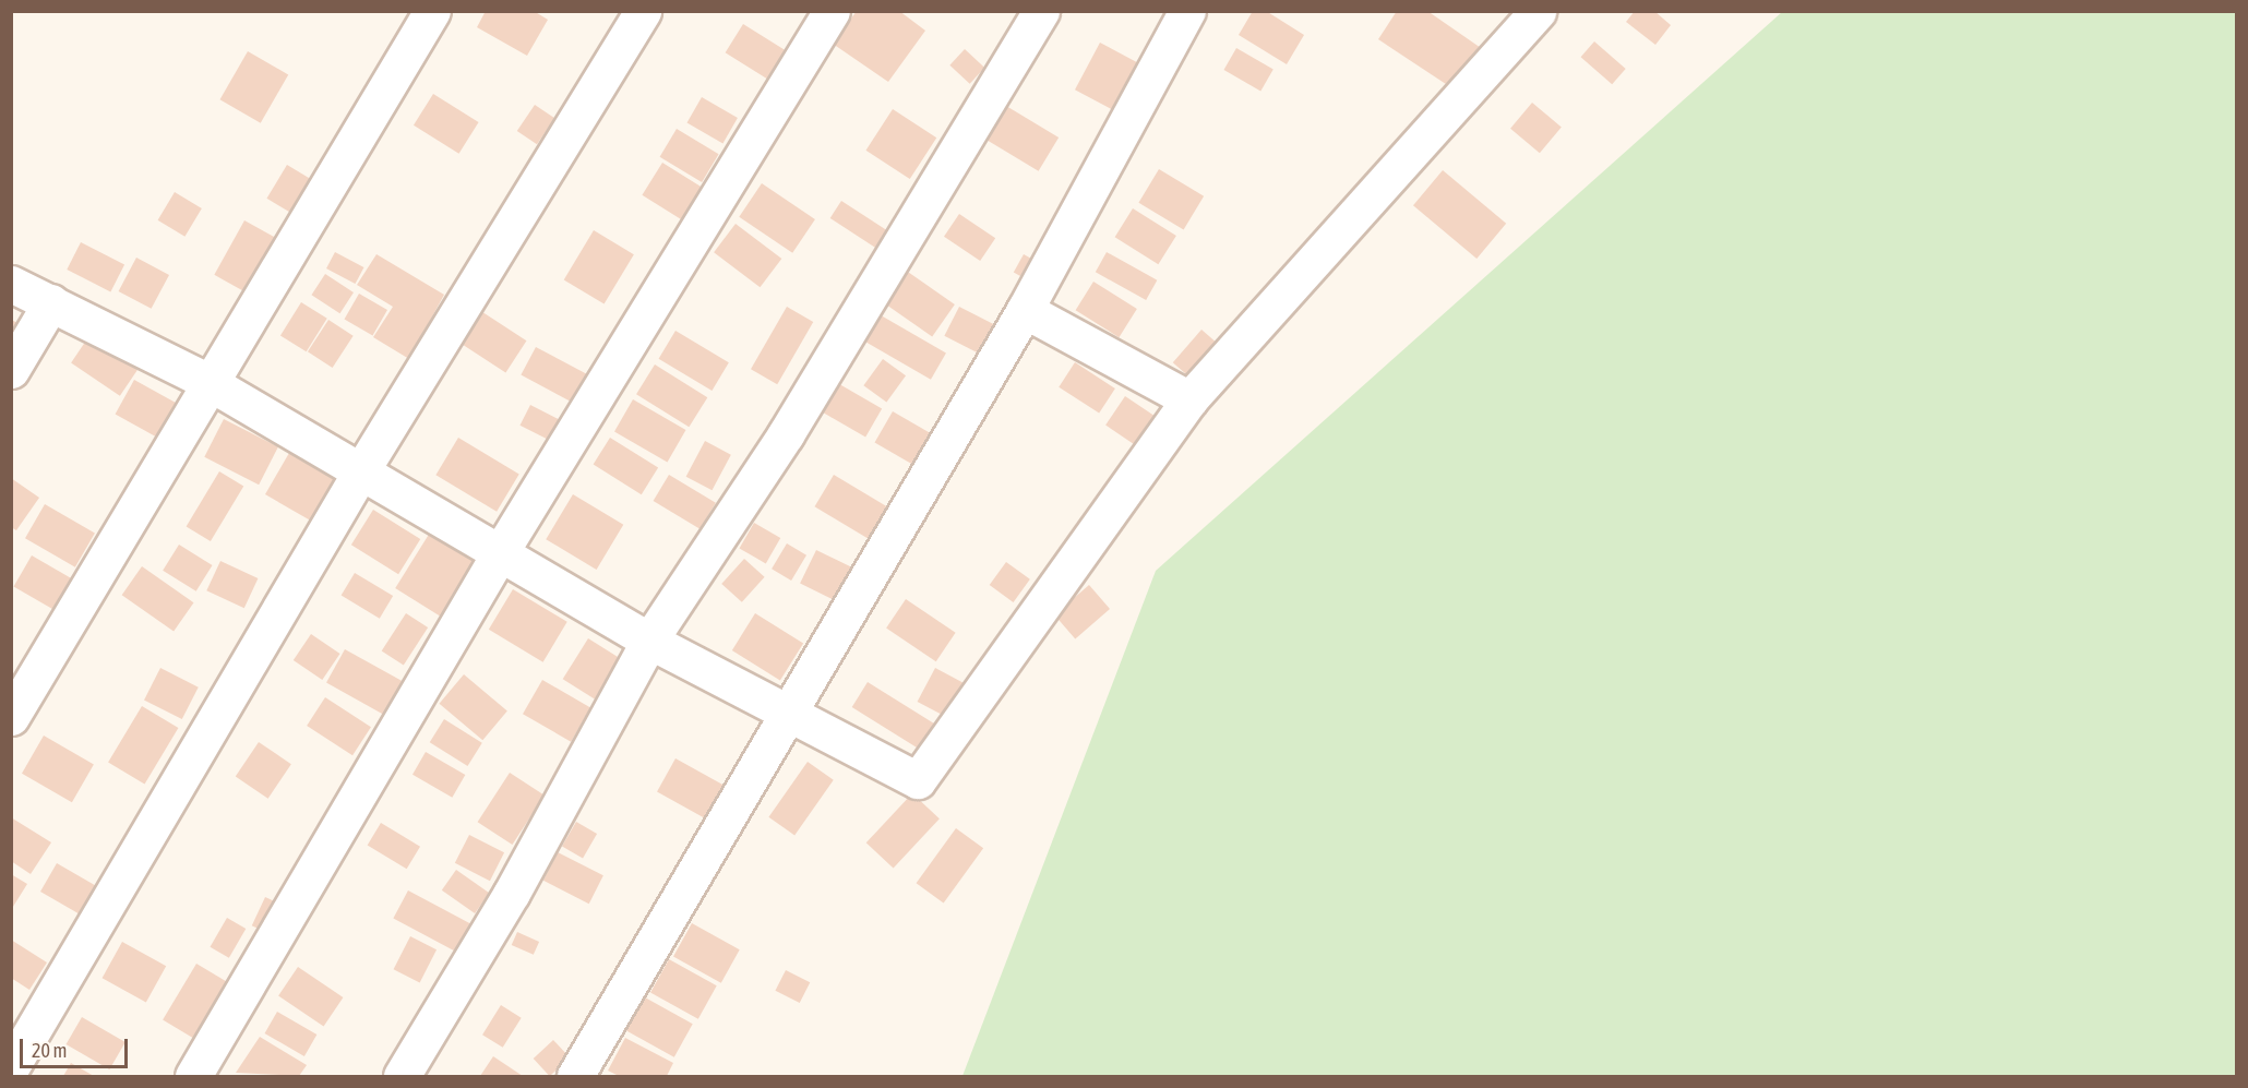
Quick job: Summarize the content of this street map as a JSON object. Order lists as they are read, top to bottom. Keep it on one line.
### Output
{"scale_bar":"20 m"}
